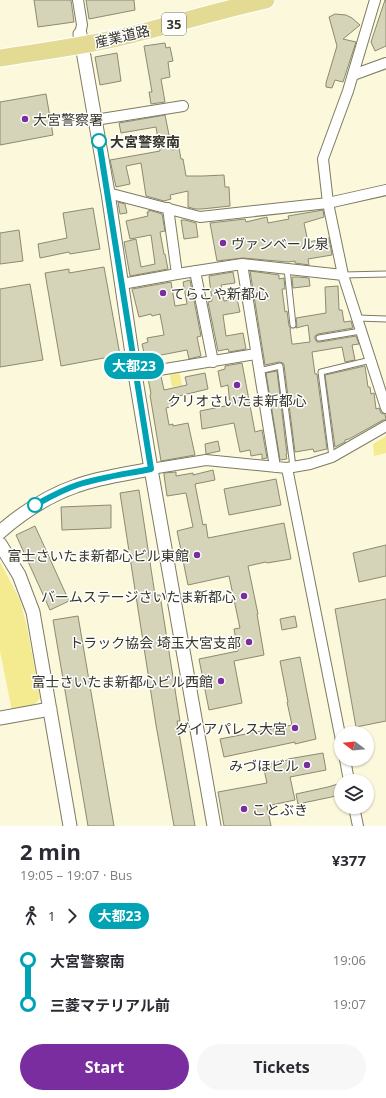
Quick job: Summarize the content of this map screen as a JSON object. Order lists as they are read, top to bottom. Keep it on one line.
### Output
{"streets":{"main road":["35","産業道路"]},"places":["大宮警察署","大宮警察南","ヴァンベール泉","てらこや新都心","クリオさいたま新都心","富士さいたま新都心ビル東館","バームステージさいたま新都心","トラック協会 埼玉大宮支部","富士さいたま新都心ビル西館","ダイアパレス大宮","みづほビル","ことぶき"],"lines":["bus line 大都23"],"north":"left","page":{"on_map":"大都23","heading":["2 min","19:05 – 19:07 · Bus","¥377"],"legs":["1","大都23"],"list":[{"name":"大宮警察南","value":"19:06"},{"name":"三菱マテリアル前","value":"19:07"}],"buttons":["Start","Tickets"]}}
